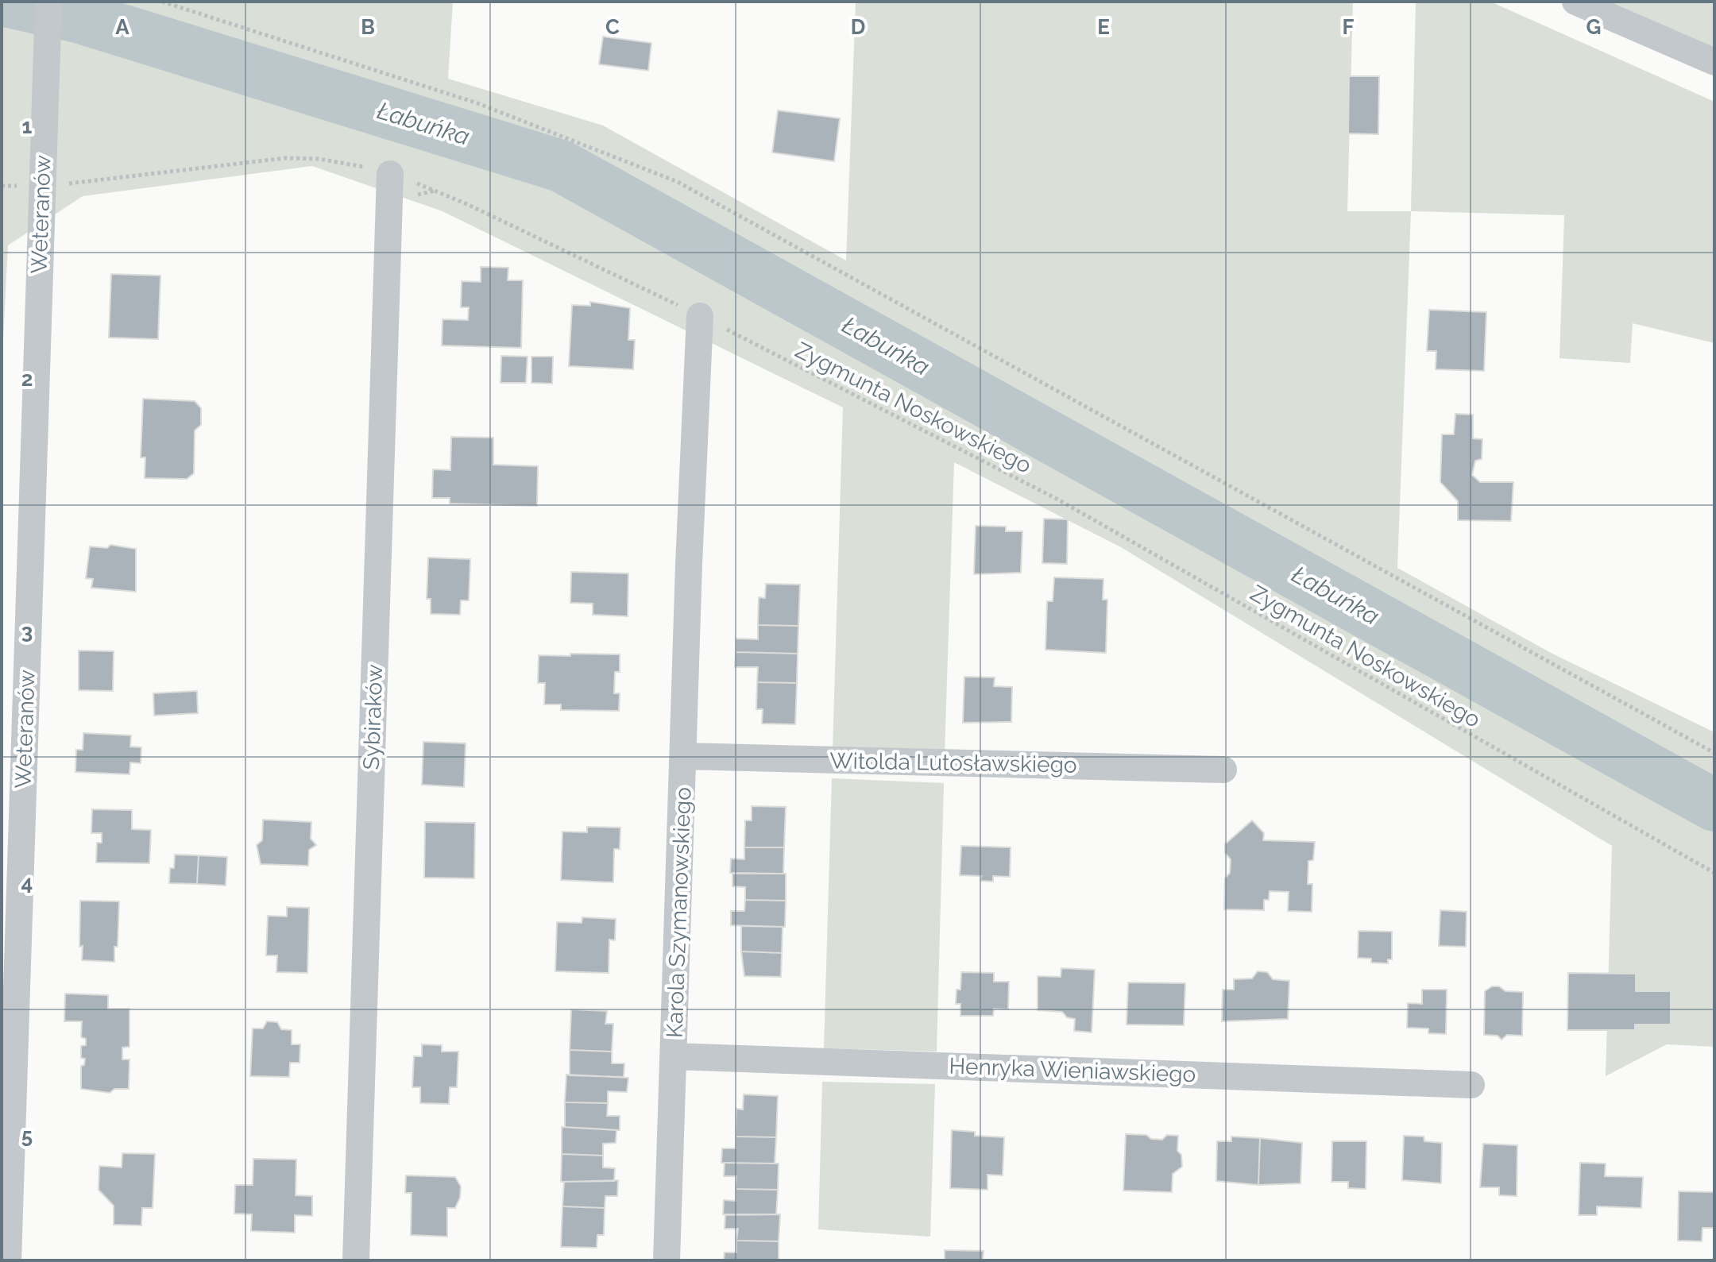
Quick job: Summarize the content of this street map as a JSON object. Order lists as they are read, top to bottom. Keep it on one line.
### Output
{"streets":{"street":["Weteranów","Sybiraków","Witolda Lutosławskiego","Karola Szymanowskiego","Henryka Wieniawskiego"],"path":["Zygmunta Noskowskiego"]},"crossings":[["Weteranów","Zygmunta Noskowskiego"],["Zygmunta Noskowskiego","Sybiraków"],["Zygmunta Noskowskiego","Karola Szymanowskiego"],["Witolda Lutosławskiego","Karola Szymanowskiego"],["Karola Szymanowskiego","Henryka Wieniawskiego"]],"water":["Łabuńka"],"grid":{"columns":["A","B","C","D","E","F","G"],"rows":["1","2","3","4","5"]}}
